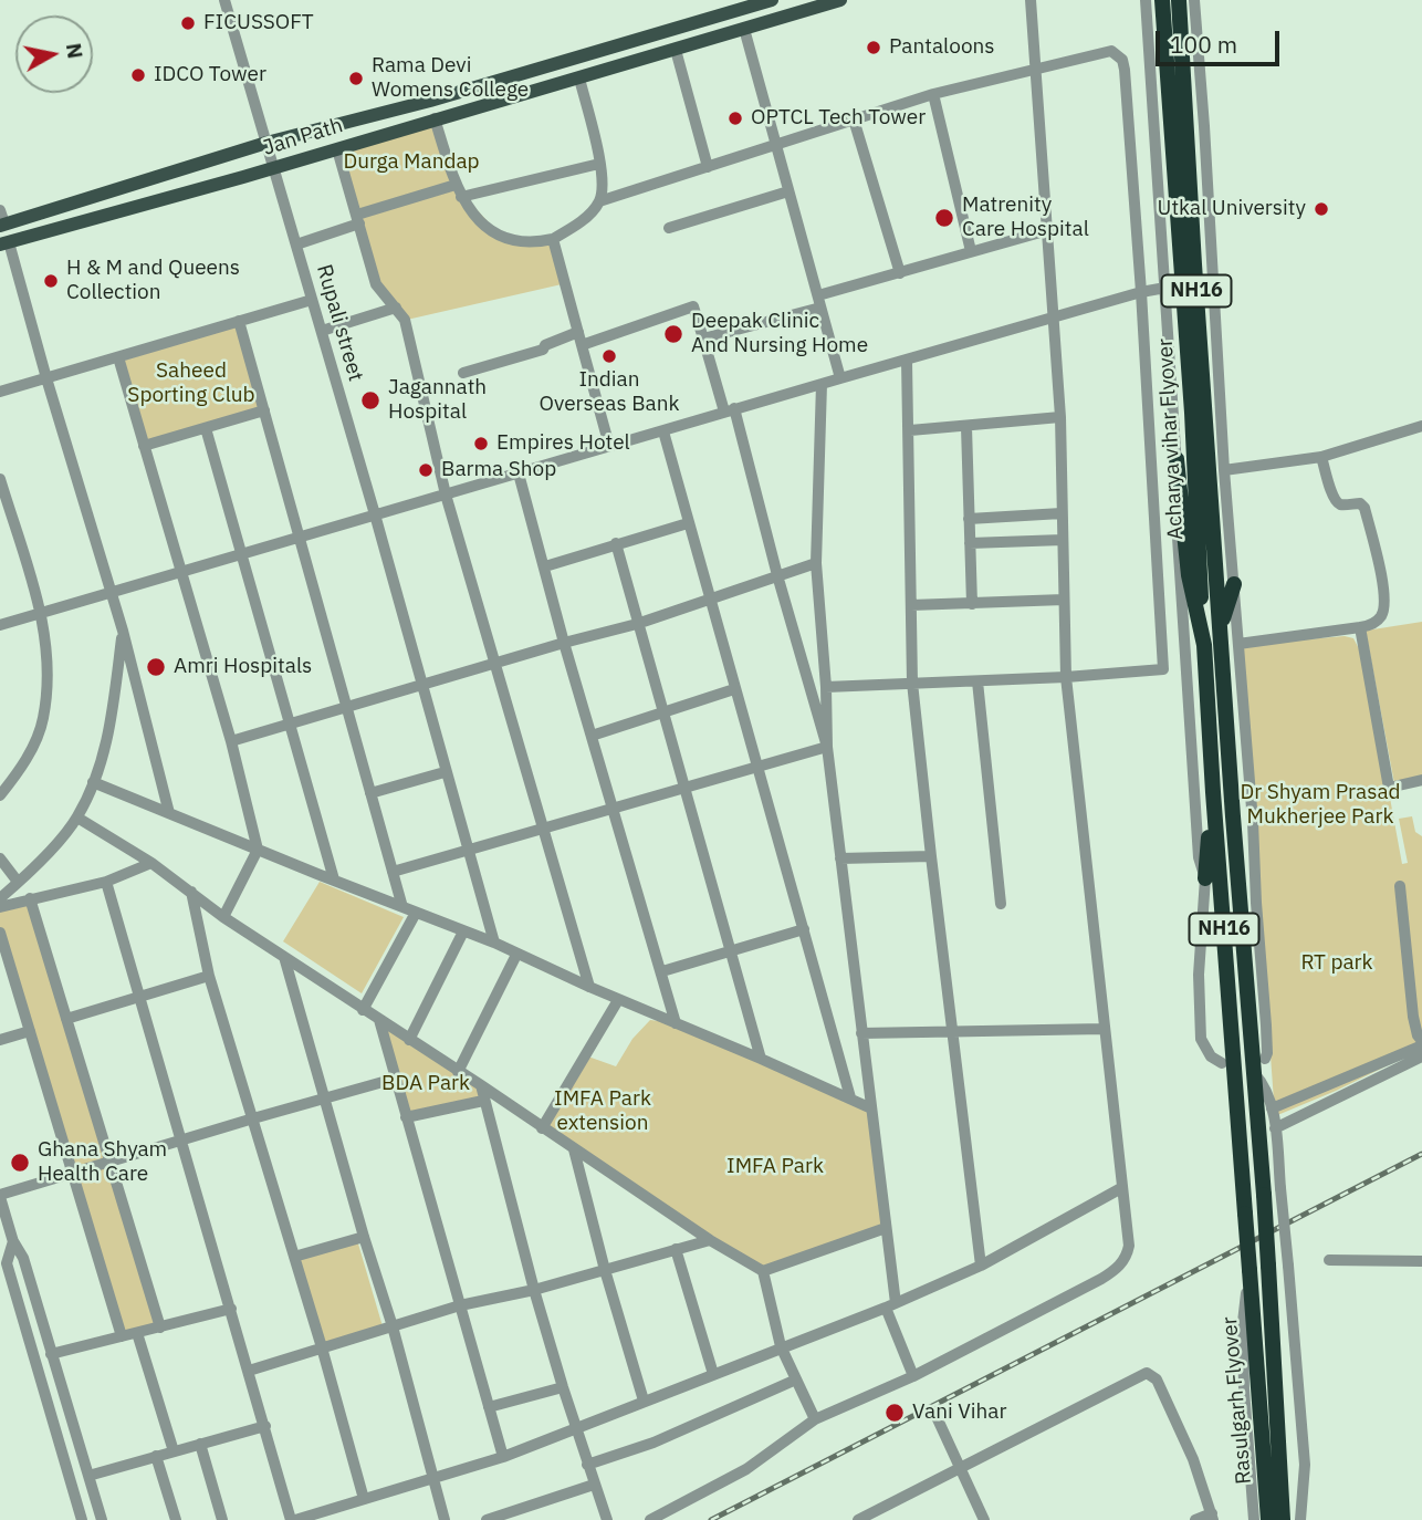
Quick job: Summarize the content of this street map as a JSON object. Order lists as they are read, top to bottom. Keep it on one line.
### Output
{"streets":{"highway":["NH16","Acharya vihar Flyover","Rasulgarh Flyover"],"main road":["Jan Path"],"street":["Rupali street"]},"crossings":[["Jan Path","Rupali street"],["NH16","Acharya vihar Flyover"],["NH16","Rasulgarh Flyover"],["Acharya vihar Flyover","Rasulgarh Flyover"]],"parks":["Durga Mandap","Saheed Sporting Club","Dr Shyam Prasad Mukherjee Park","RT park","BDA Park","IMFA Park extension","IMFA Park"],"places":["FICUSSOFT","Pantaloons","IDCO Tower","Rama Devi Womens College","OPTCL Tech Tower","Utkal University","Matrenity Care Hospital","H & M and Queens Collection","Deepak Clinic And Nursing Home","Indian Overseas Bank","Jagannath Hospital","Empires Hotel","Barma Shop","Amri Hospitals","Ghana Shyam Health Care","Vani Vihar"],"scale_bar":"100 m","north":"right"}
